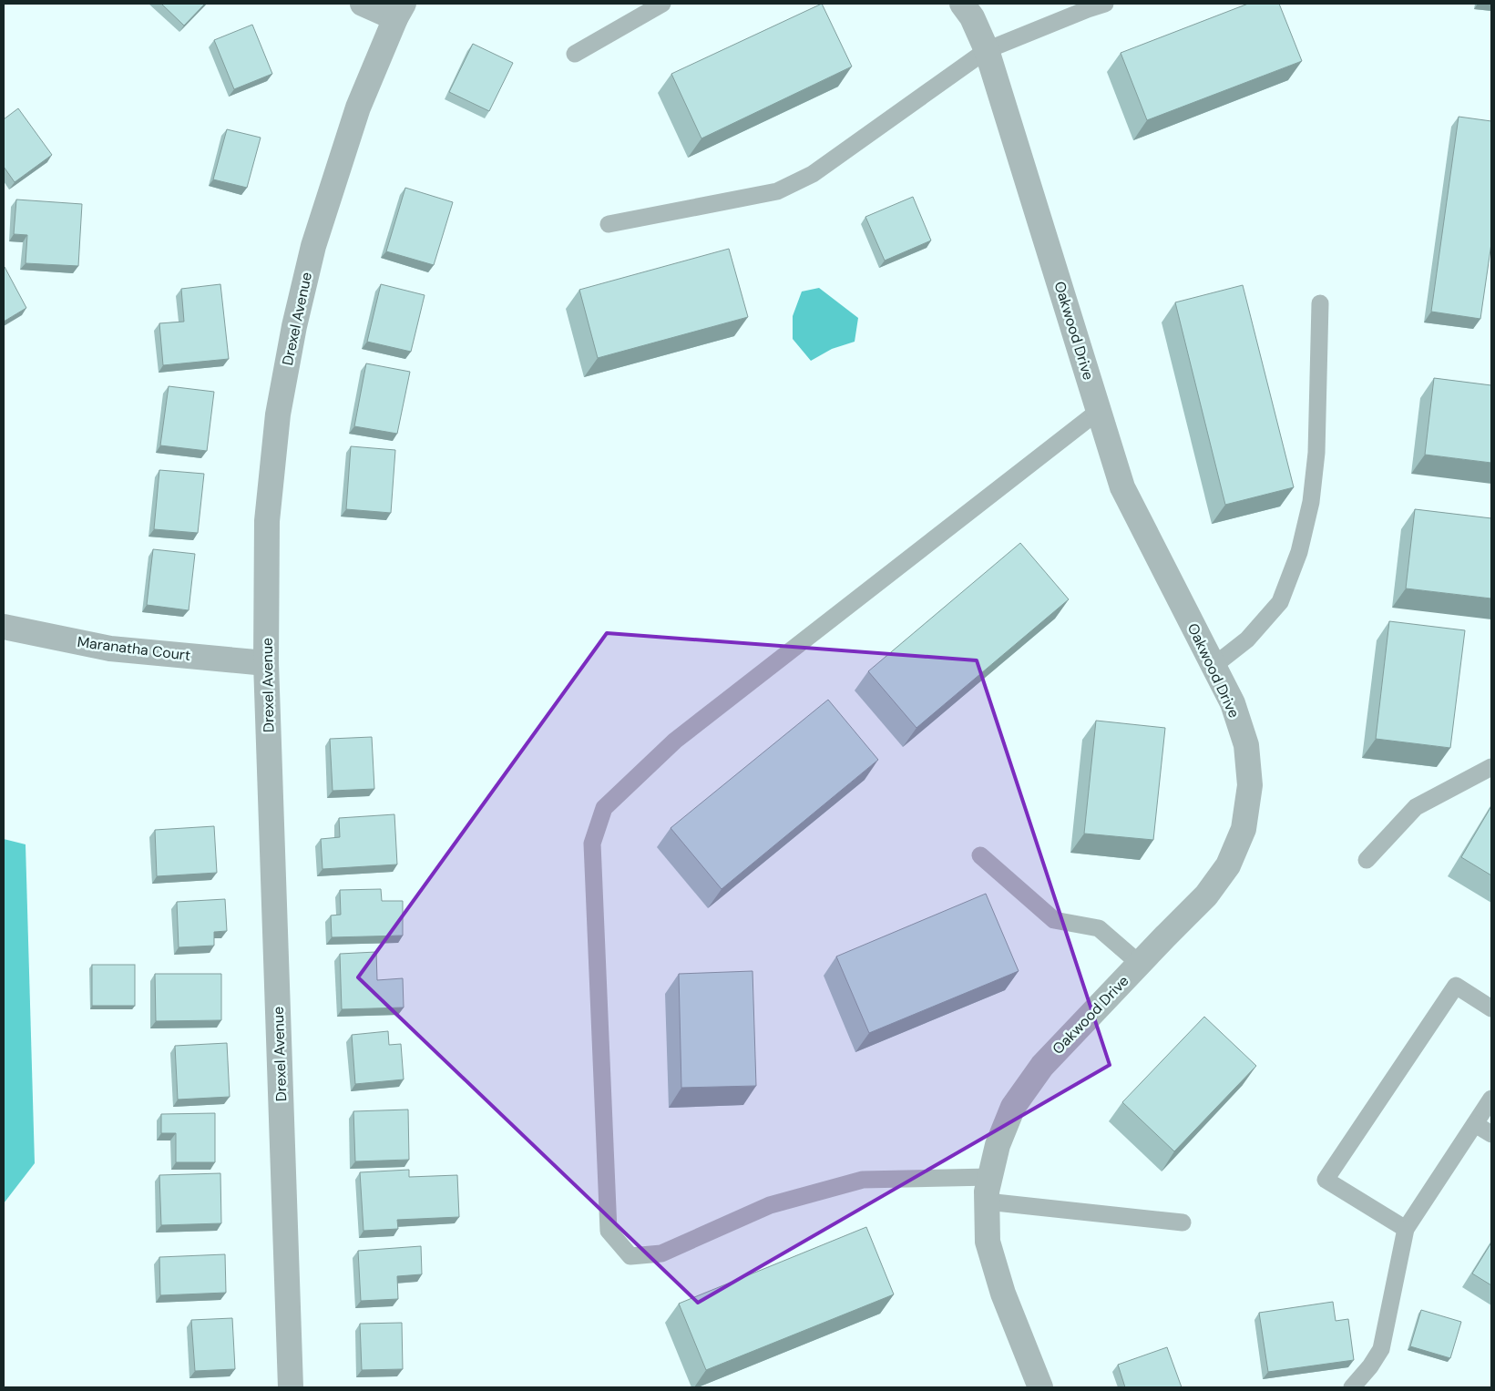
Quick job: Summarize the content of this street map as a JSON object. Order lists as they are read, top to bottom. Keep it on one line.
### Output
{"streets":{"street":["Drexel Avenue","Oakwood Drive","Maranatha Court"]},"crossings":[["Drexel Avenue","Maranatha Court"]]}
